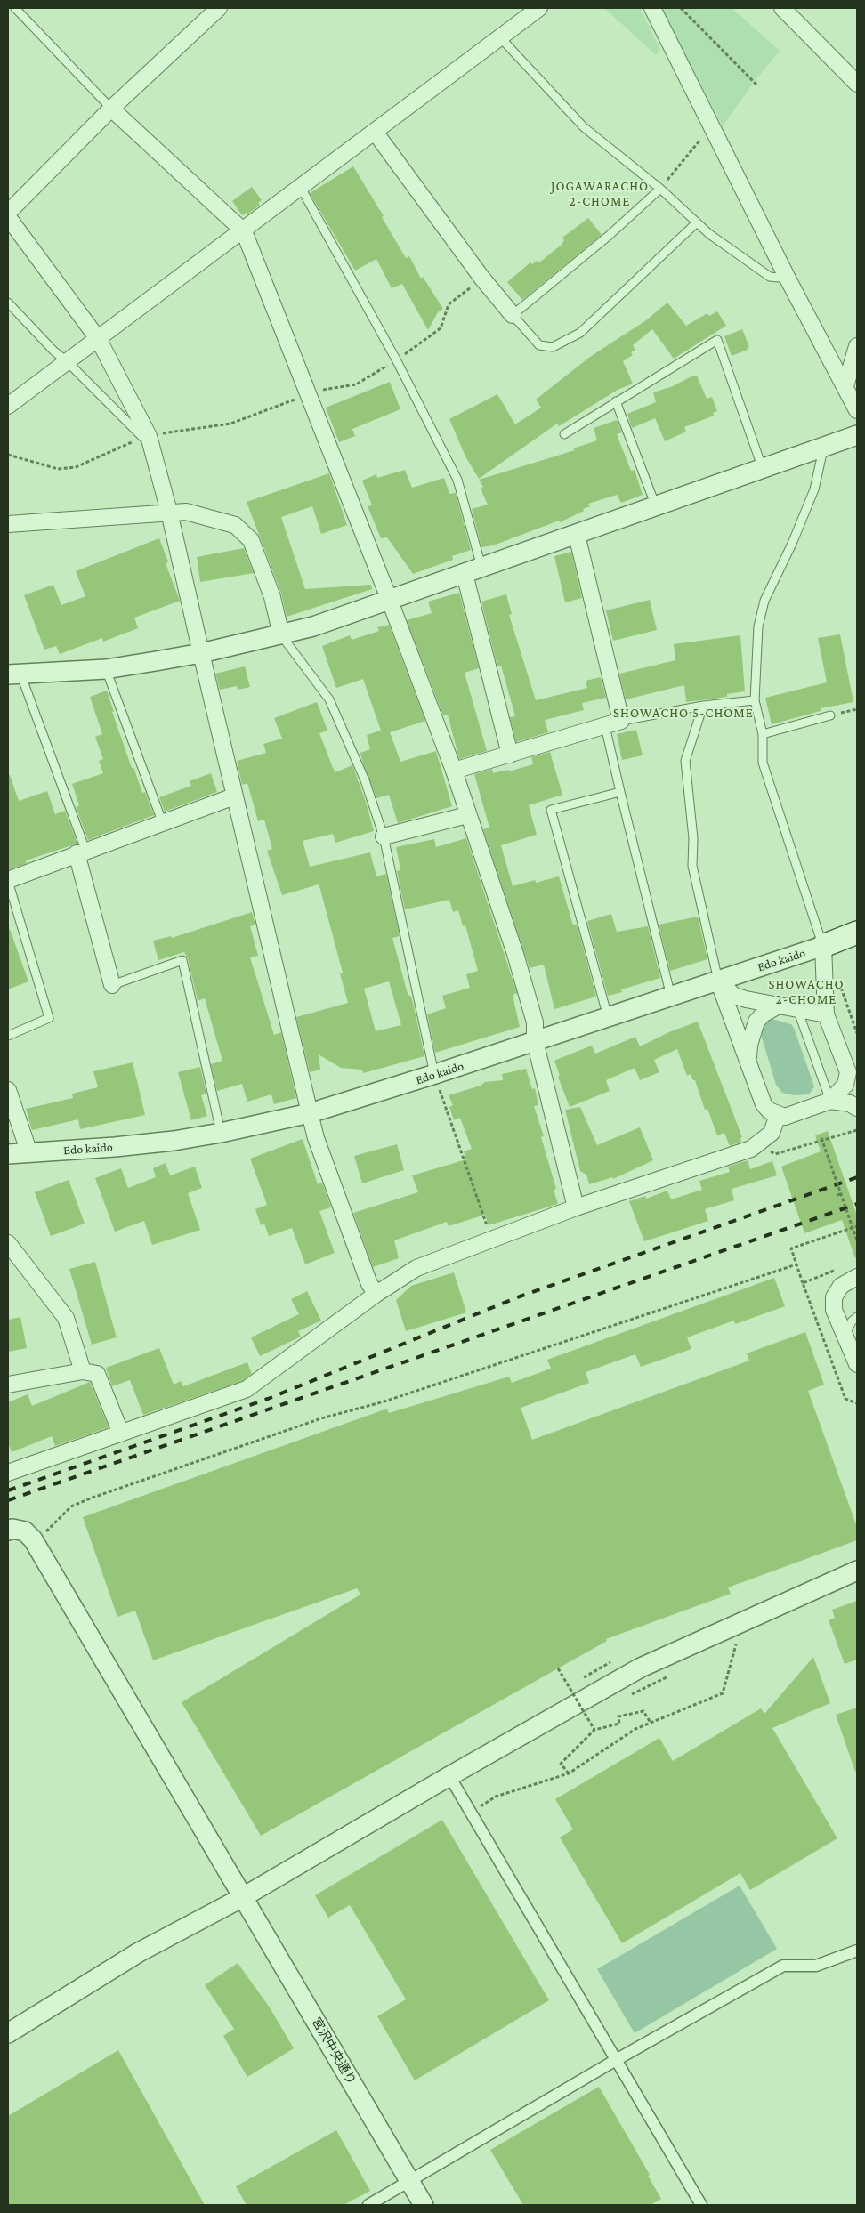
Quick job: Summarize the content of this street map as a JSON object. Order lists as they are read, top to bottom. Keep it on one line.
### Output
{"streets":{"main road":["Edo kaido"],"street":["宮沢中央通り"]},"districts":["JOGAWARACHO 2-CHOME","SHOWACHO 5-CHOME","SHOWACHO 2-CHOME"]}
